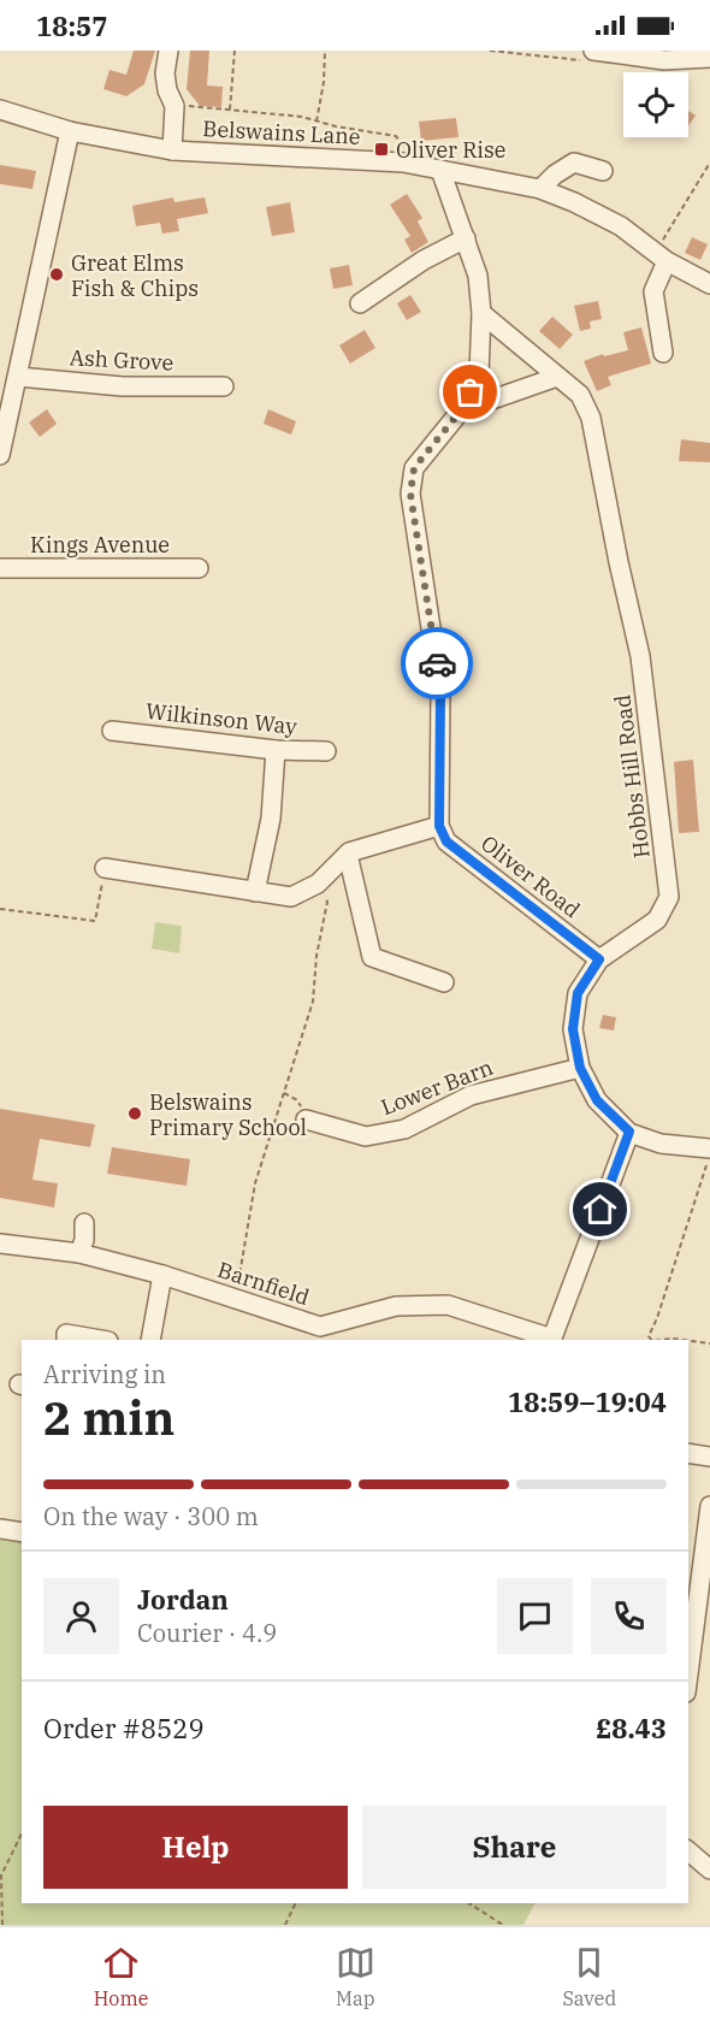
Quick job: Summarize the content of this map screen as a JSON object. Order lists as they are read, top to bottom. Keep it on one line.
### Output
{"streets":{"street":["Belswains Lane","Ash Grove","Kings Avenue","Wilkinson Way","Hobbs Hill Road","Oliver Road","Lower Barn","Barnfield"]},"crossings":[["Hobbs Hill Road","Oliver Road"],["Hobbs Hill Road","Lower Barn"]],"places":{"transit":["Oliver Rise"],"other":["Great Elms Fish & Chips","Belswains Primary School"]},"page":{"status":"18:57","heading":["2 min","Arriving in","18:59–19:04"],"panel":["Jordan","Courier · 4.9","Order #8529","£8.43"],"bar":"On the way · 300 m","buttons":["Help","Share"],"tabs":["Home","Map","Saved"]}}
